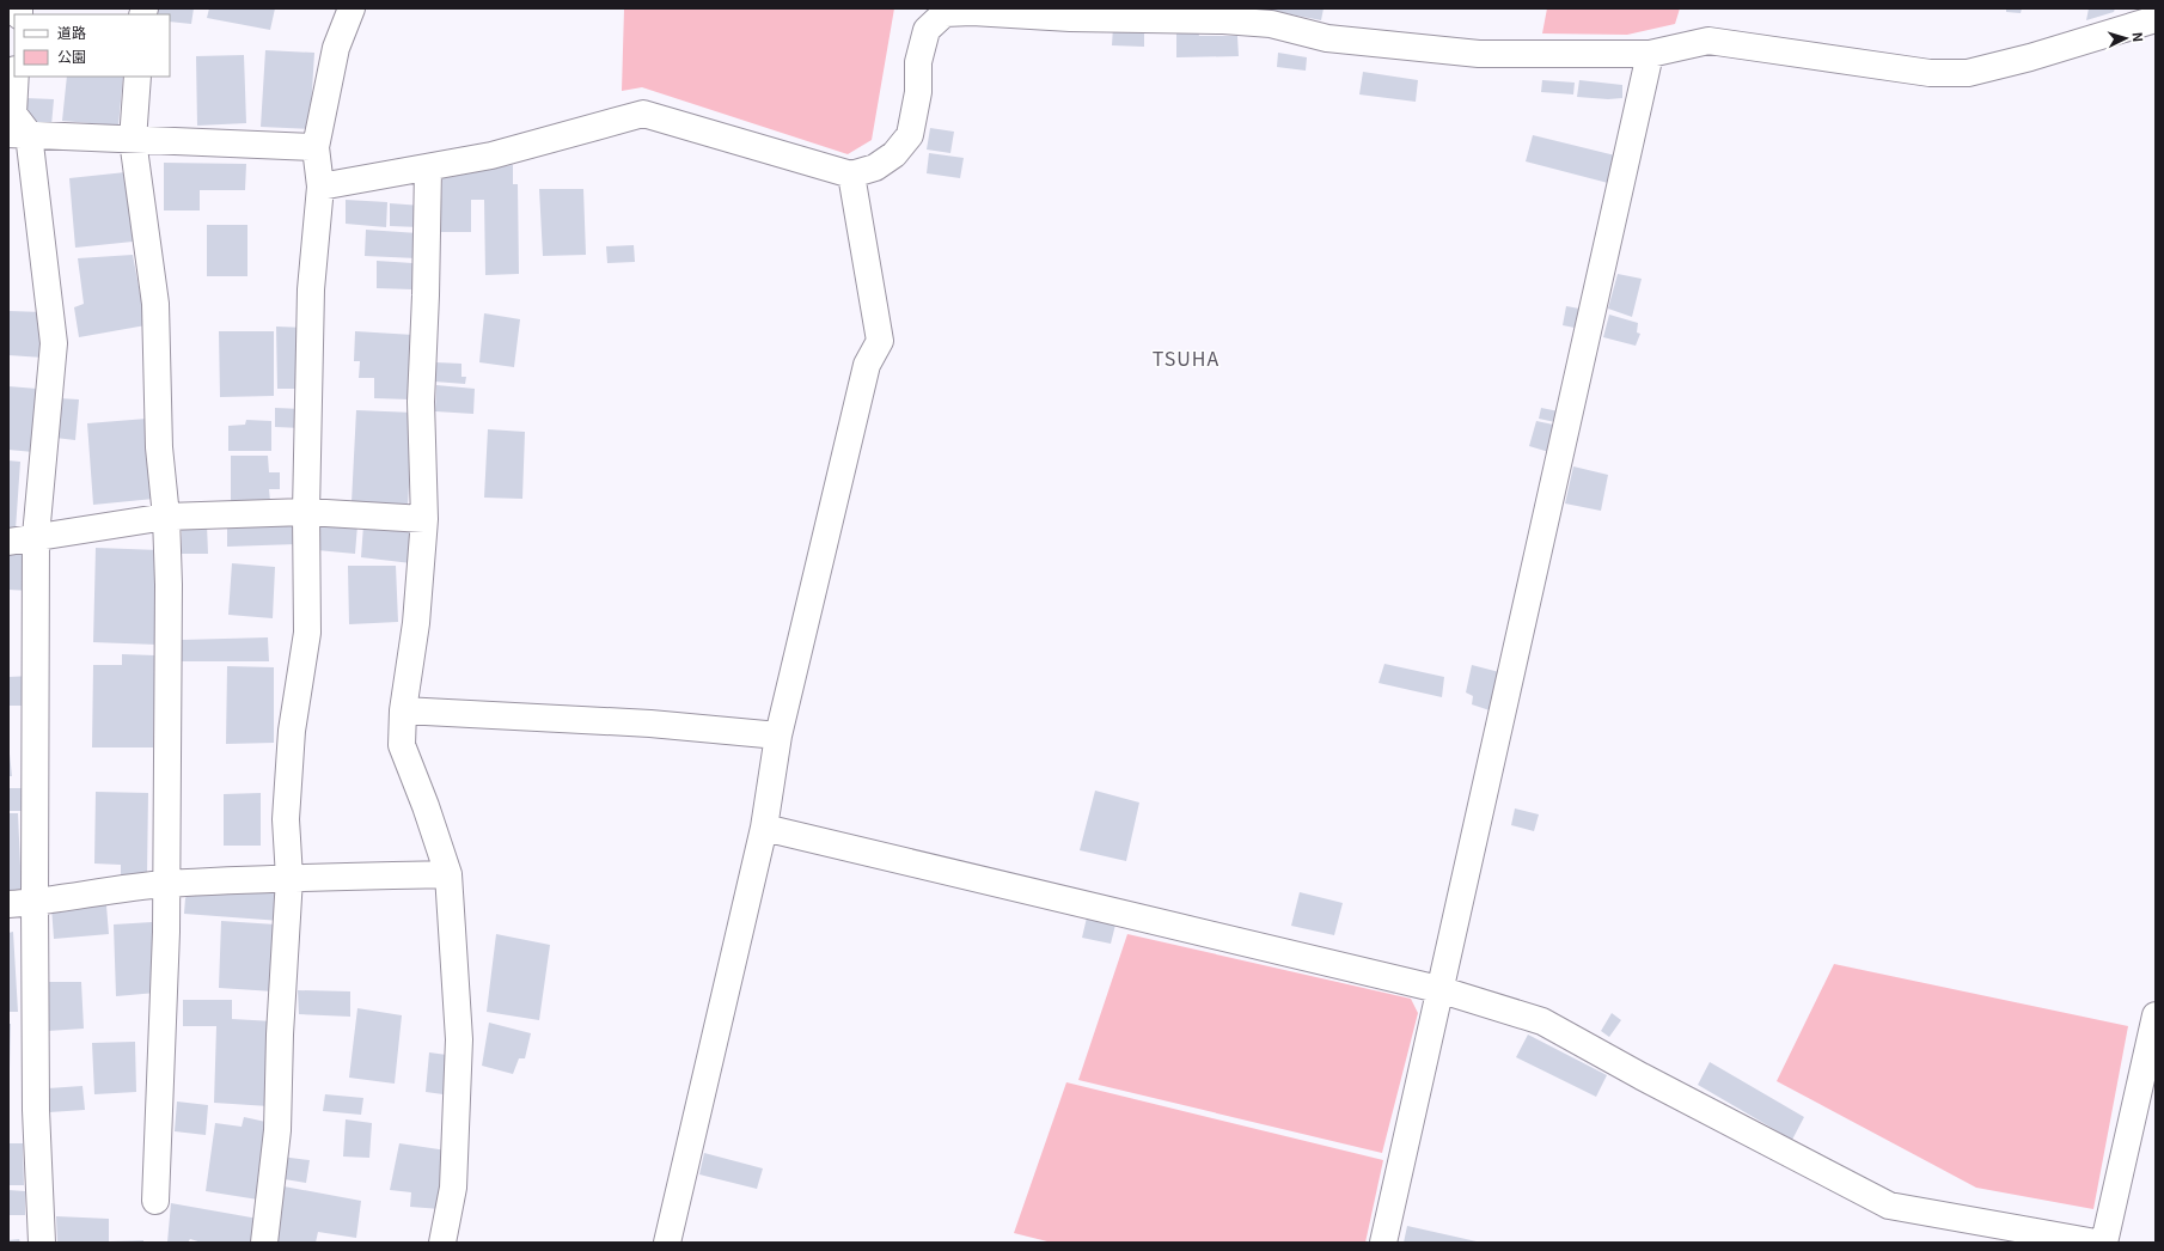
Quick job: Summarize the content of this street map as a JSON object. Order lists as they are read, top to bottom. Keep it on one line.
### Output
{"districts":["TSUHA"],"legend":["道路","公園"],"north":"right"}
